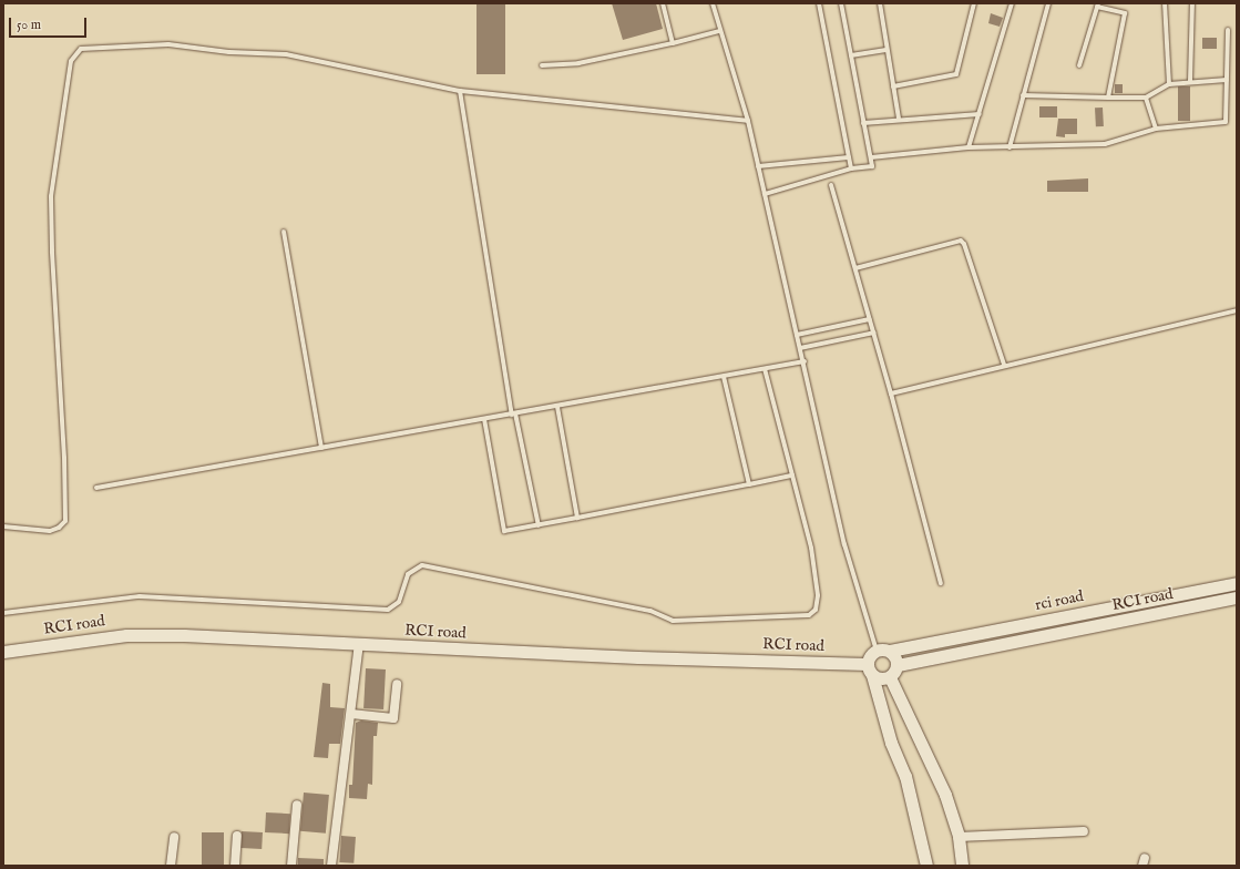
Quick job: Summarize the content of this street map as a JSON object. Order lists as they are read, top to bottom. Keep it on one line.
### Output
{"streets":{"main road":["RCI road","rci road"]},"crossings":[["RCI road","rci road"]],"scale_bar":"50 m"}
